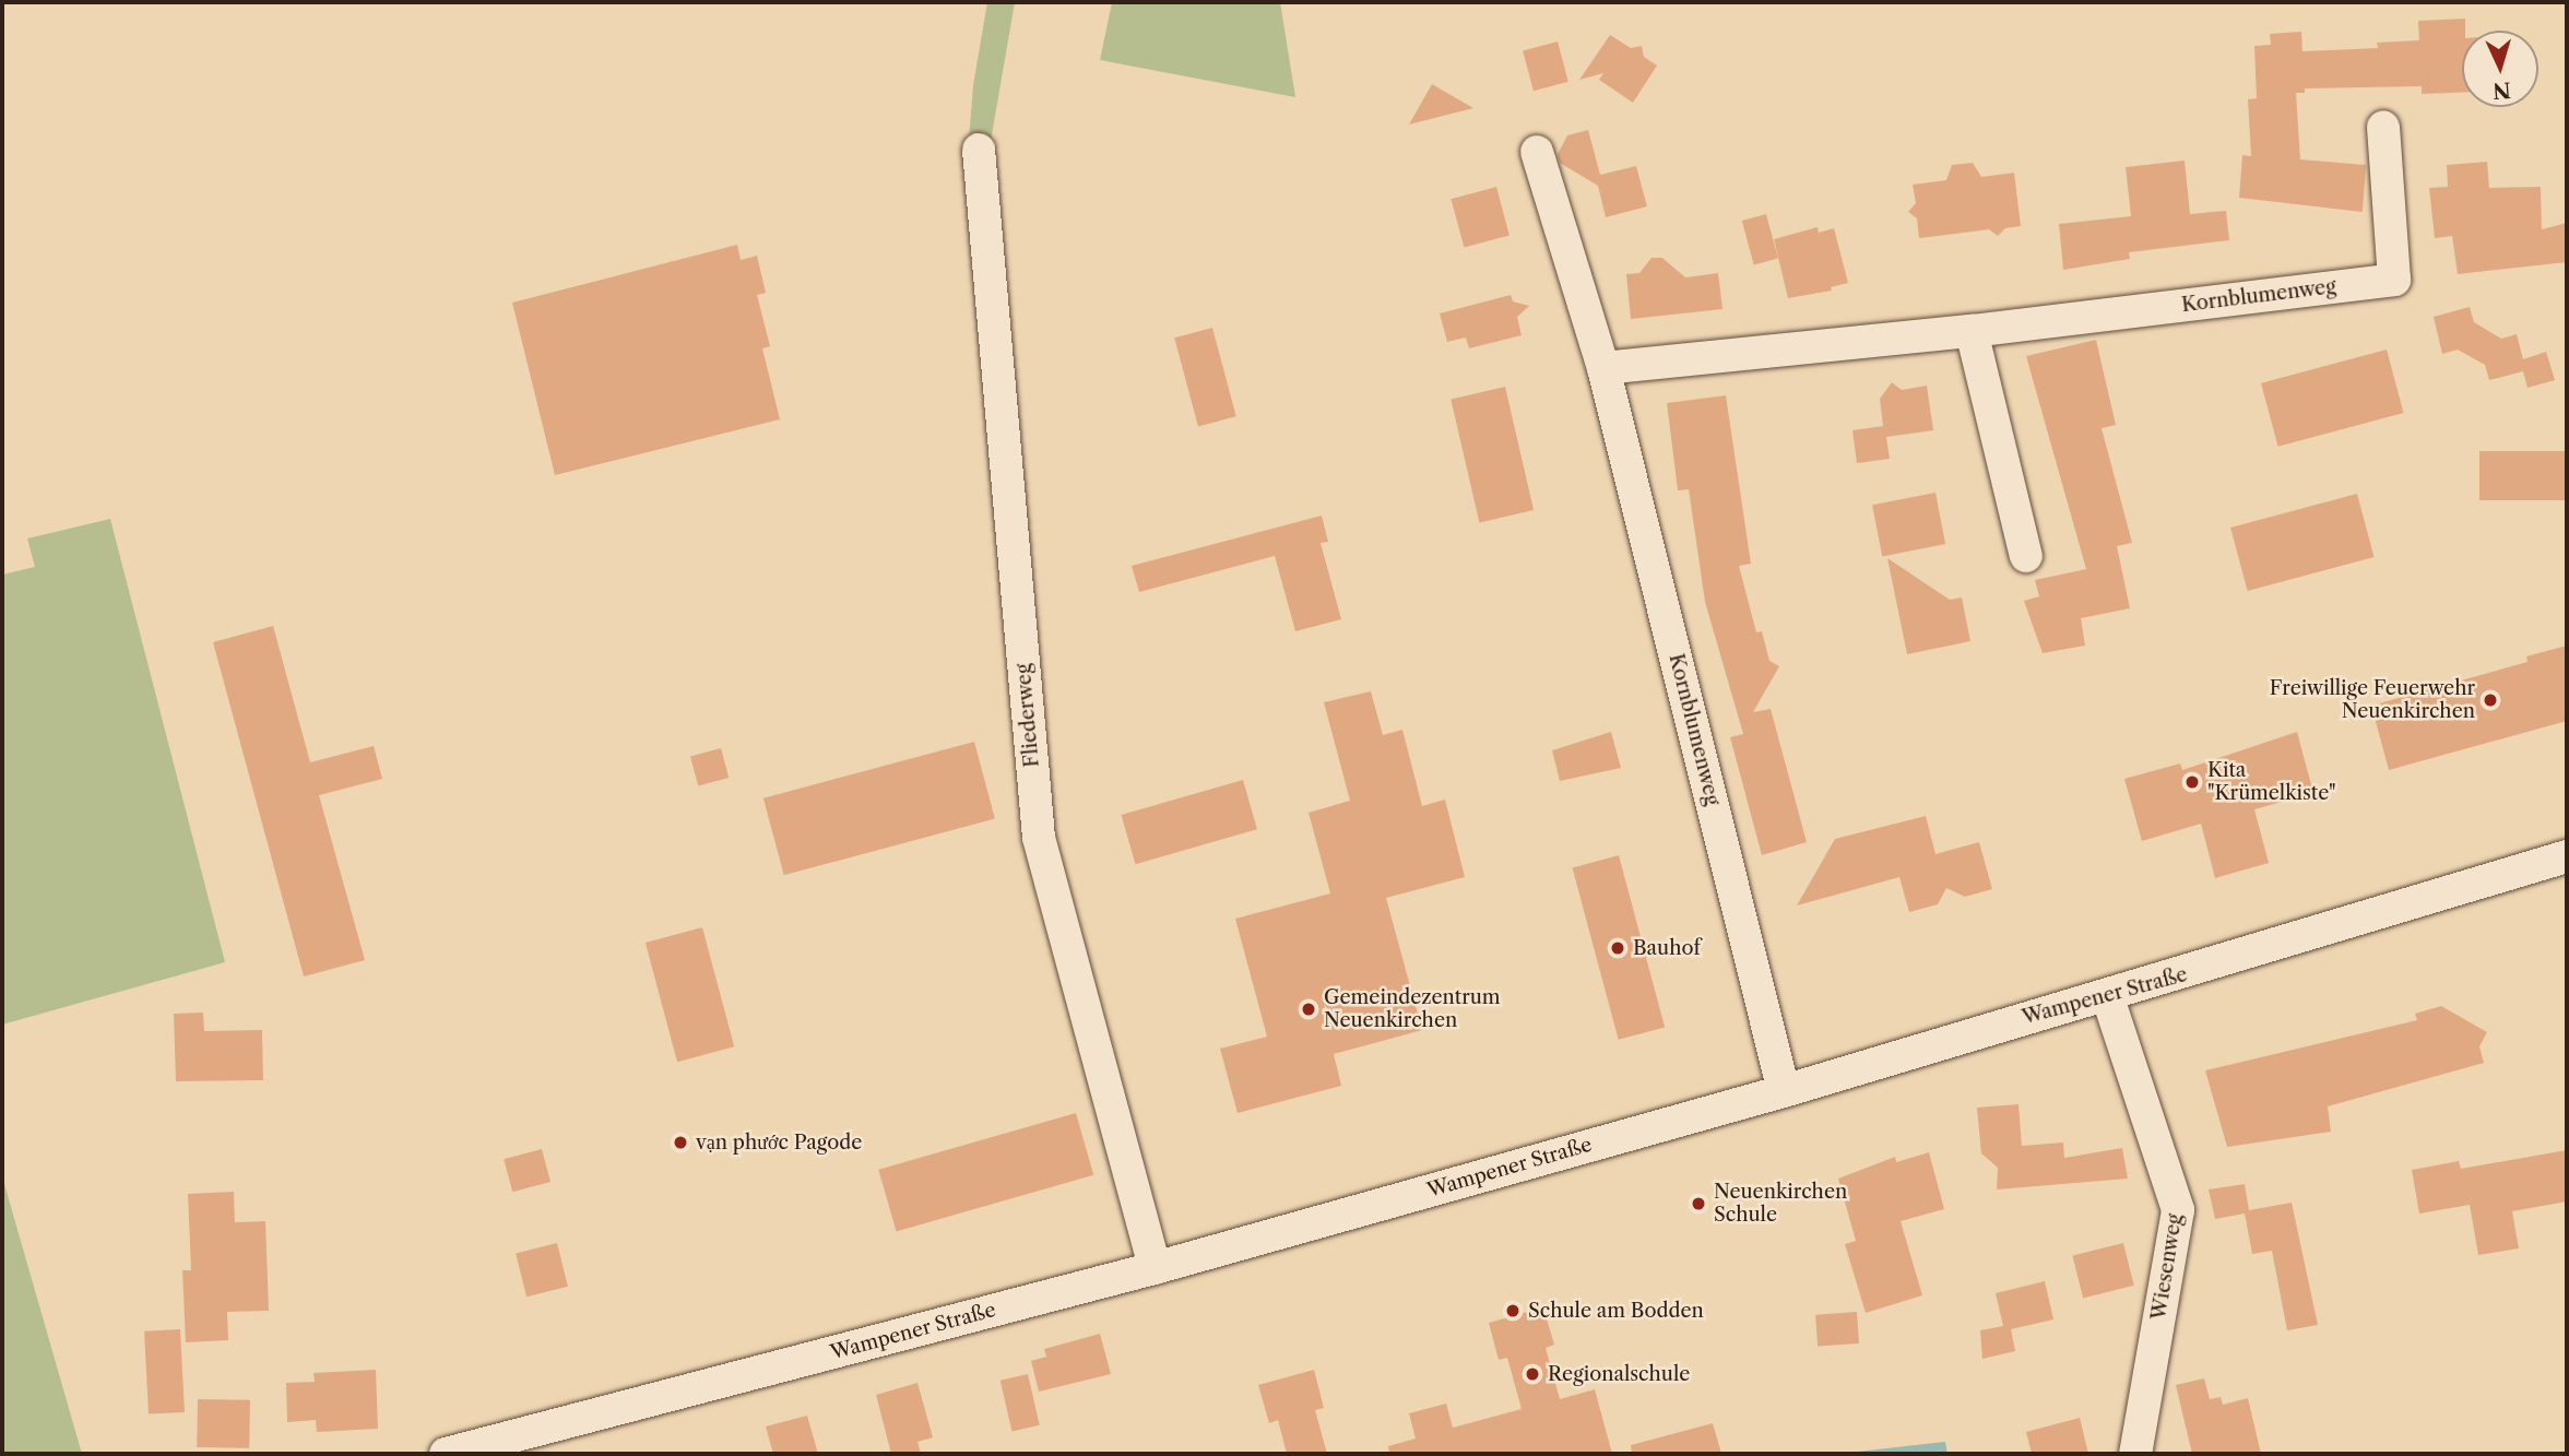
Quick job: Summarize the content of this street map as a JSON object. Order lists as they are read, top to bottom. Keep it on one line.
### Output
{"streets":{"street":["Kornblumenweg","Fliederweg","Wampener Straße","Wiesenweg"]},"crossings":[["Kornblumenweg","Wampener Straße"],["Fliederweg","Wampener Straße"],["Wampener Straße","Wiesenweg"]],"places":["Freiwillige Feuerwehr Neuenkirchen","Kita \"Krümelkiste\"","Bauhof","Gemeindezentrum Neuenkirchen","vạn phước Pagode","Neuenkirchen Schule","Schule am Bodden","Regionalschule"],"north":"bottom"}
